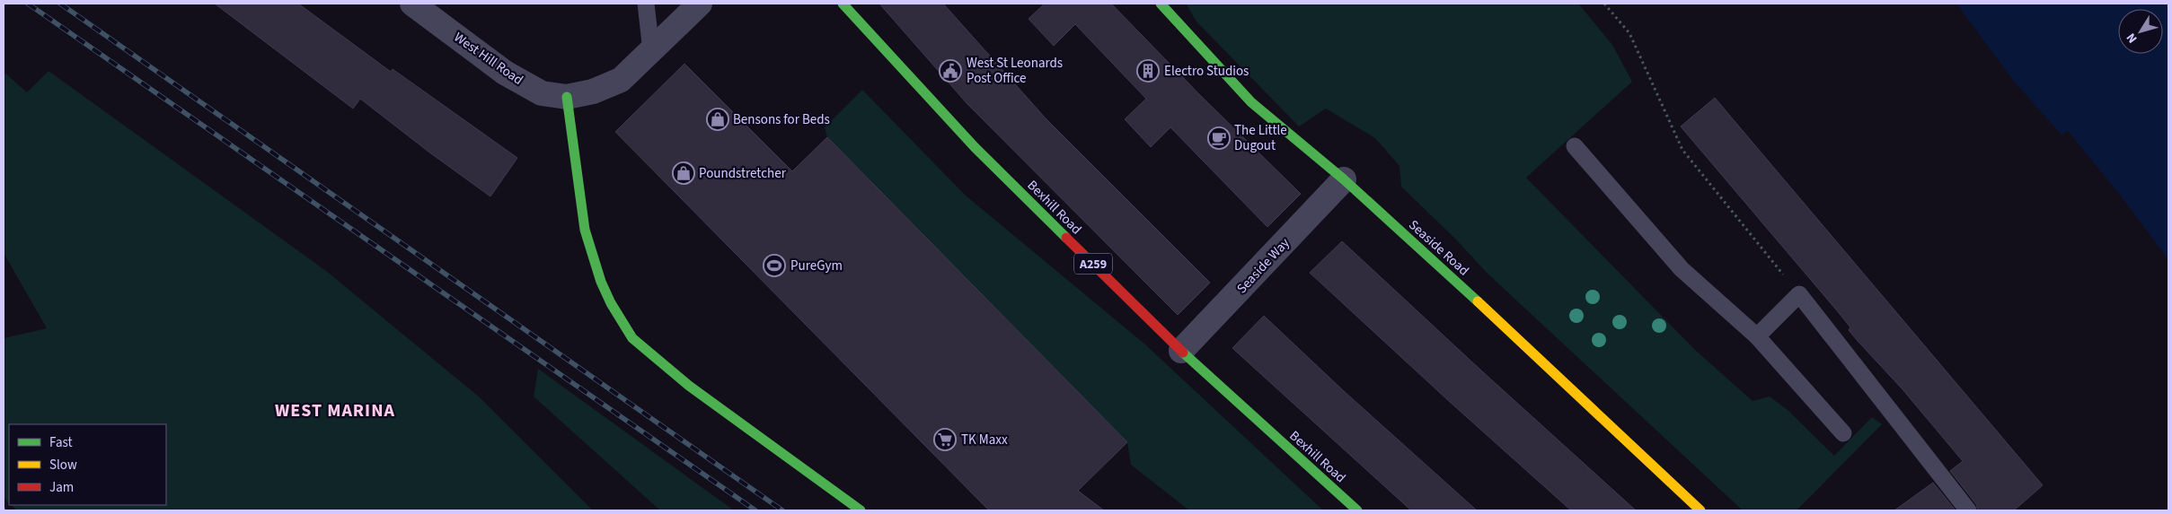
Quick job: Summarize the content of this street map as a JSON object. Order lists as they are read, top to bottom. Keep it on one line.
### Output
{"streets":{"main road":["Bexhill Road","Seaside Road","A259"],"street":["West Hill Road","Seaside Way"]},"crossings":[["Bexhill Road","Seaside Way"],["Seaside Road","Seaside Way"]],"districts":["WEST MARINA"],"places":{"public building":["West St Leonards Post Office"],"building":["Electro Studios"],"shop":["Bensons for Beds","Poundstretcher"],"cafe":["The Little Dugout"],"sports":["PureGym"],"supermarket":["TK Maxx"]},"legend":["Fast","Slow","Jam"],"north":"bottom left"}
